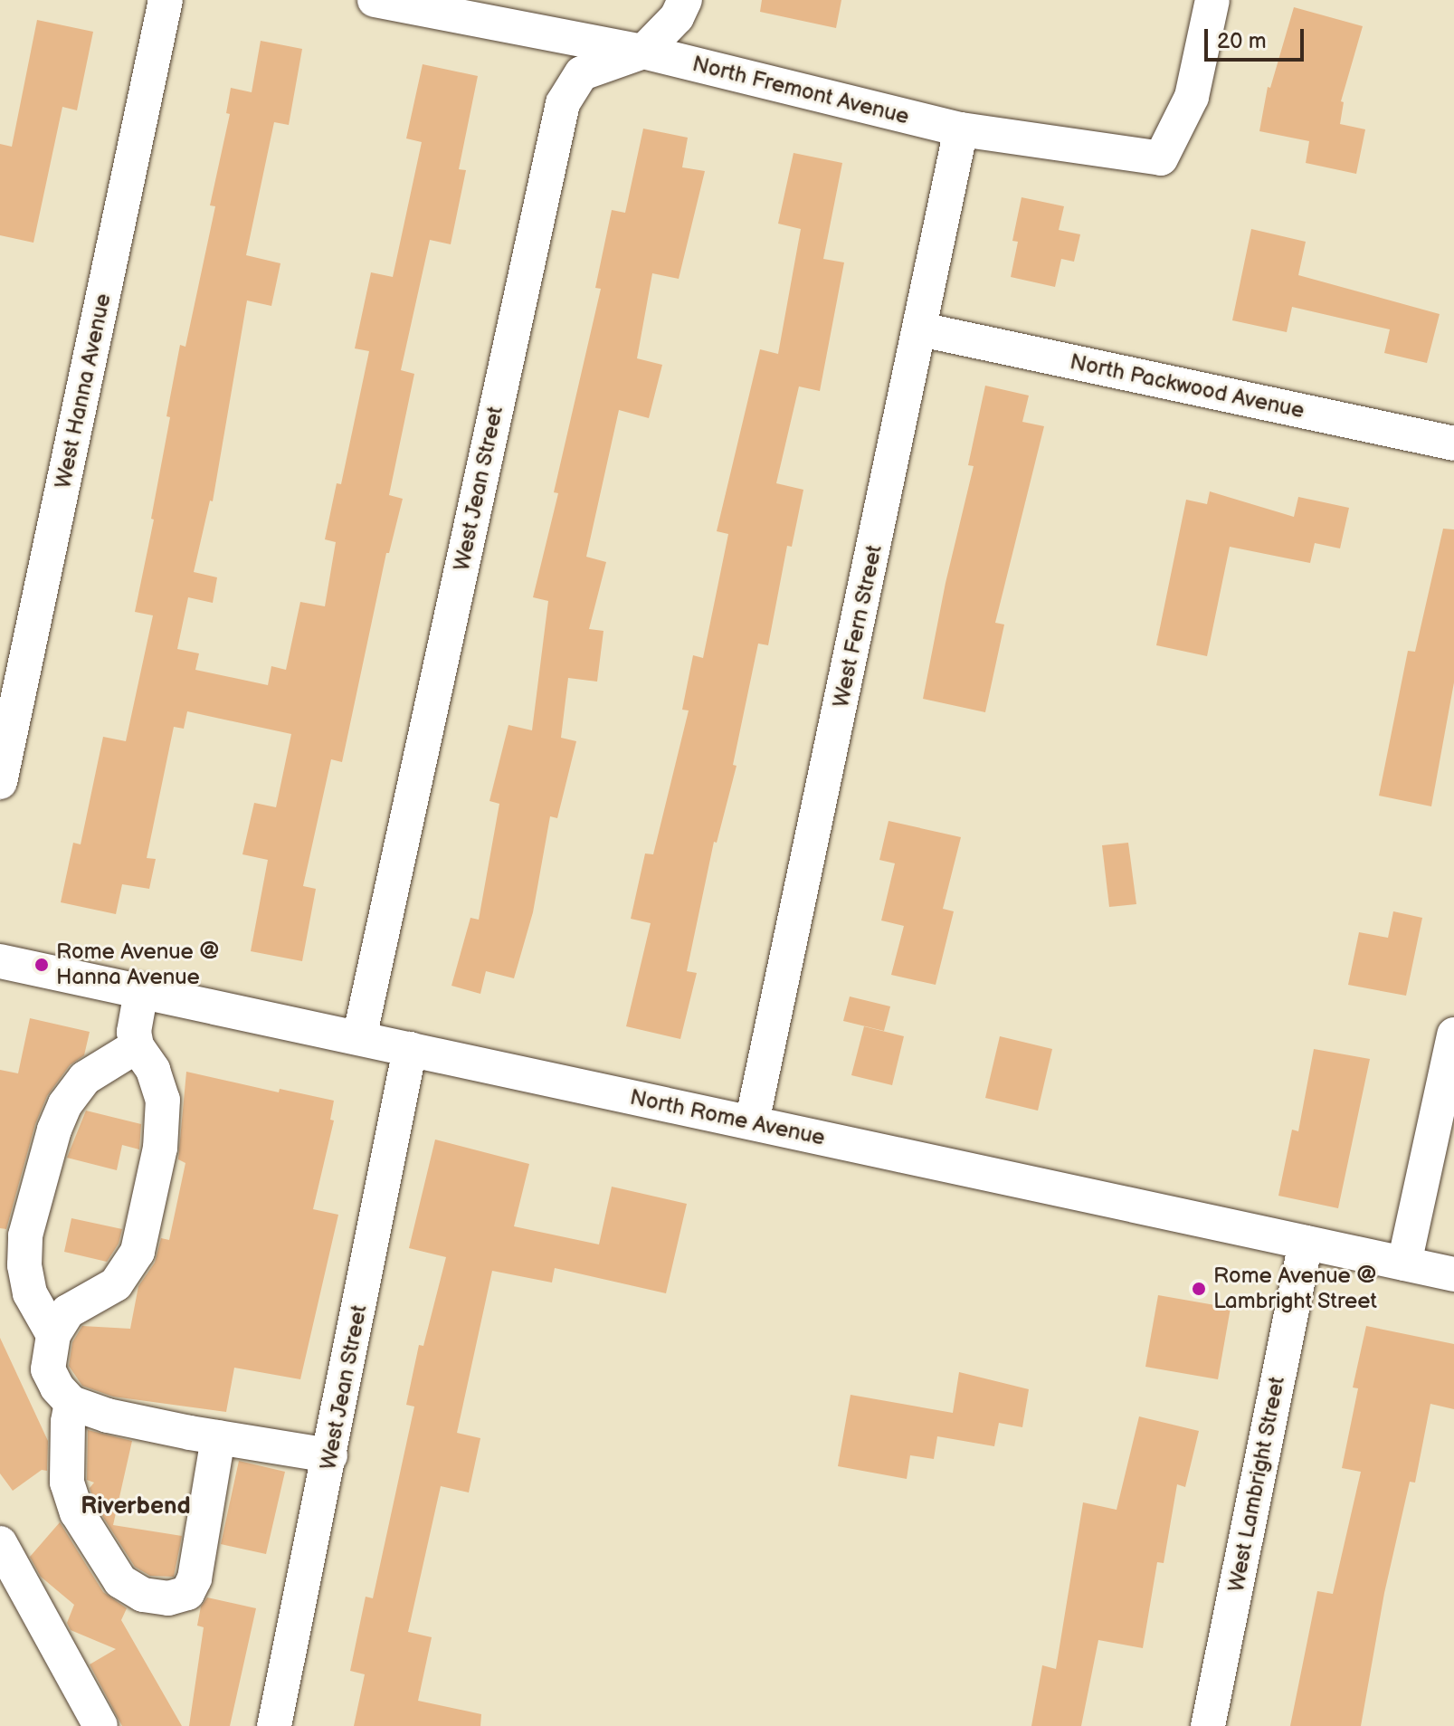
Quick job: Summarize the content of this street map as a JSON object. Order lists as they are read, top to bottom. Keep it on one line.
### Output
{"streets":{"street":["North Fremont Avenue","North Packwood Avenue","West Hanna Avenue","West Jean Street","West Fern Street","North Rome Avenue","West Lambright Street"]},"crossings":[["North Fremont Avenue","West Jean Street"],["North Fremont Avenue","West Fern Street"],["North Packwood Avenue","West Fern Street"],["West Jean Street","North Rome Avenue"],["West Fern Street","North Rome Avenue"],["North Rome Avenue","West Lambright Street"]],"districts":["Riverbend"],"places":["Rome Avenue @ Hanna Avenue","Rome Avenue @ Lambright Street"],"scale_bar":"20 m"}
